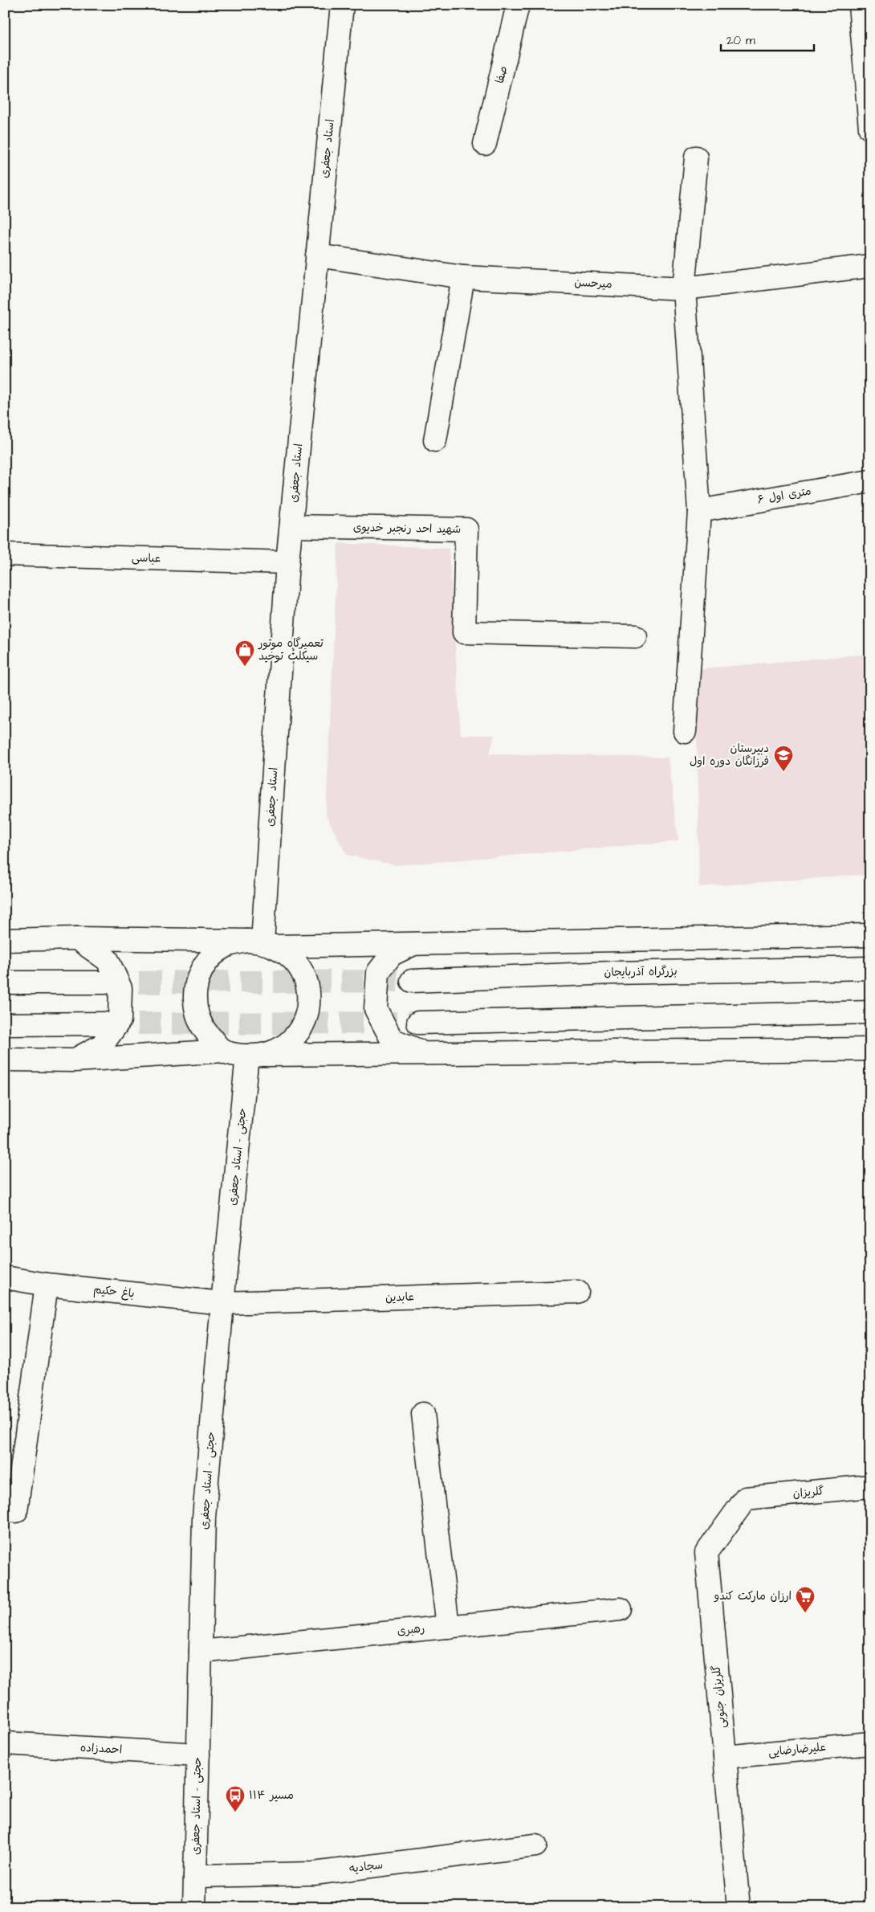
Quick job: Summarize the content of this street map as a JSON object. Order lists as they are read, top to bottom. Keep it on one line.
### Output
{"streets":{"main road":["صفا","استاد جعفری","میرحسن","۶ متری اول","شهید احد رنجبر خدیوی","عباسی","بزرگراه آذربایجان","حجتی - استاد جعفری","باغ حکیم","عابدین","گلریزان","رهبری","گلریزان جنوبی","احمدزاده","علیرضارضایی","سجادیه"]},"crossings":[["استاد جعفری","میرحسن"],["استاد جعفری","شهید احد رنجبر خدیوی"],["استاد جعفری","عباسی"],["استاد جعفری","حجتی - استاد جعفری"],["حجتی - استاد جعفری","باغ حکیم"],["حجتی - استاد جعفری","عابدین"],["حجتی - استاد جعفری","رهبری"],["حجتی - استاد جعفری","احمدزاده"],["حجتی - استاد جعفری","سجادیه"],["باغ حکیم","عابدین"],["گلریزان","گلریزان جنوبی"],["گلریزان جنوبی","علیرضارضایی"]],"places":{"shop":["تعمیرگاه موتور سیکلت توحید"],"school or university":["دبیرستان فرزانگان دوره اول"],"supermarket":["ارزان مارکت کندو"],"bus stop":["مسیر ۱۱۴"]},"scale_bar":"20 m"}
